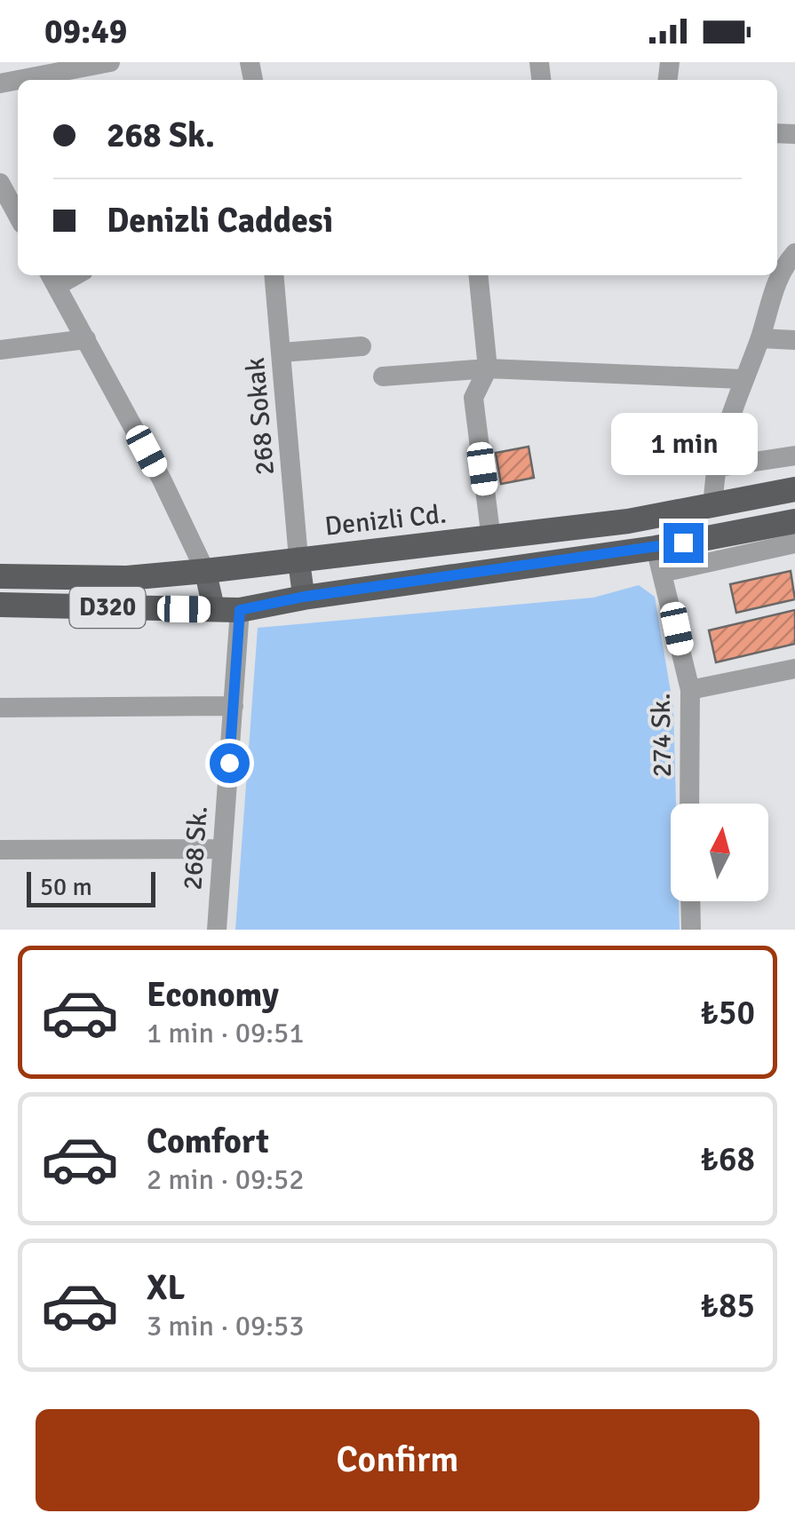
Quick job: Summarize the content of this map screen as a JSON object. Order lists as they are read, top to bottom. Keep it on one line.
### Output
{"streets":{"highway":["Denizli Cd.","D320"],"street":["268 Sokak","274 Sk.","268 Sk."]},"crossings":[["268 Sokak","Denizli Cd."],["Denizli Cd.","D320"]],"scale_bar":"50 m","north":"top","page":{"status":"09:49","banner":["268 Sk.","Denizli Caddesi"],"bubble":"1 min","scale":"50 m","list":[{"name":"Economy","note":"1 min · 09:51","value":"₺50"},{"name":"Comfort","note":"2 min · 09:52","value":"₺68"},{"name":"XL","note":"3 min · 09:53","value":"₺85"}],"buttons":"Confirm"}}
